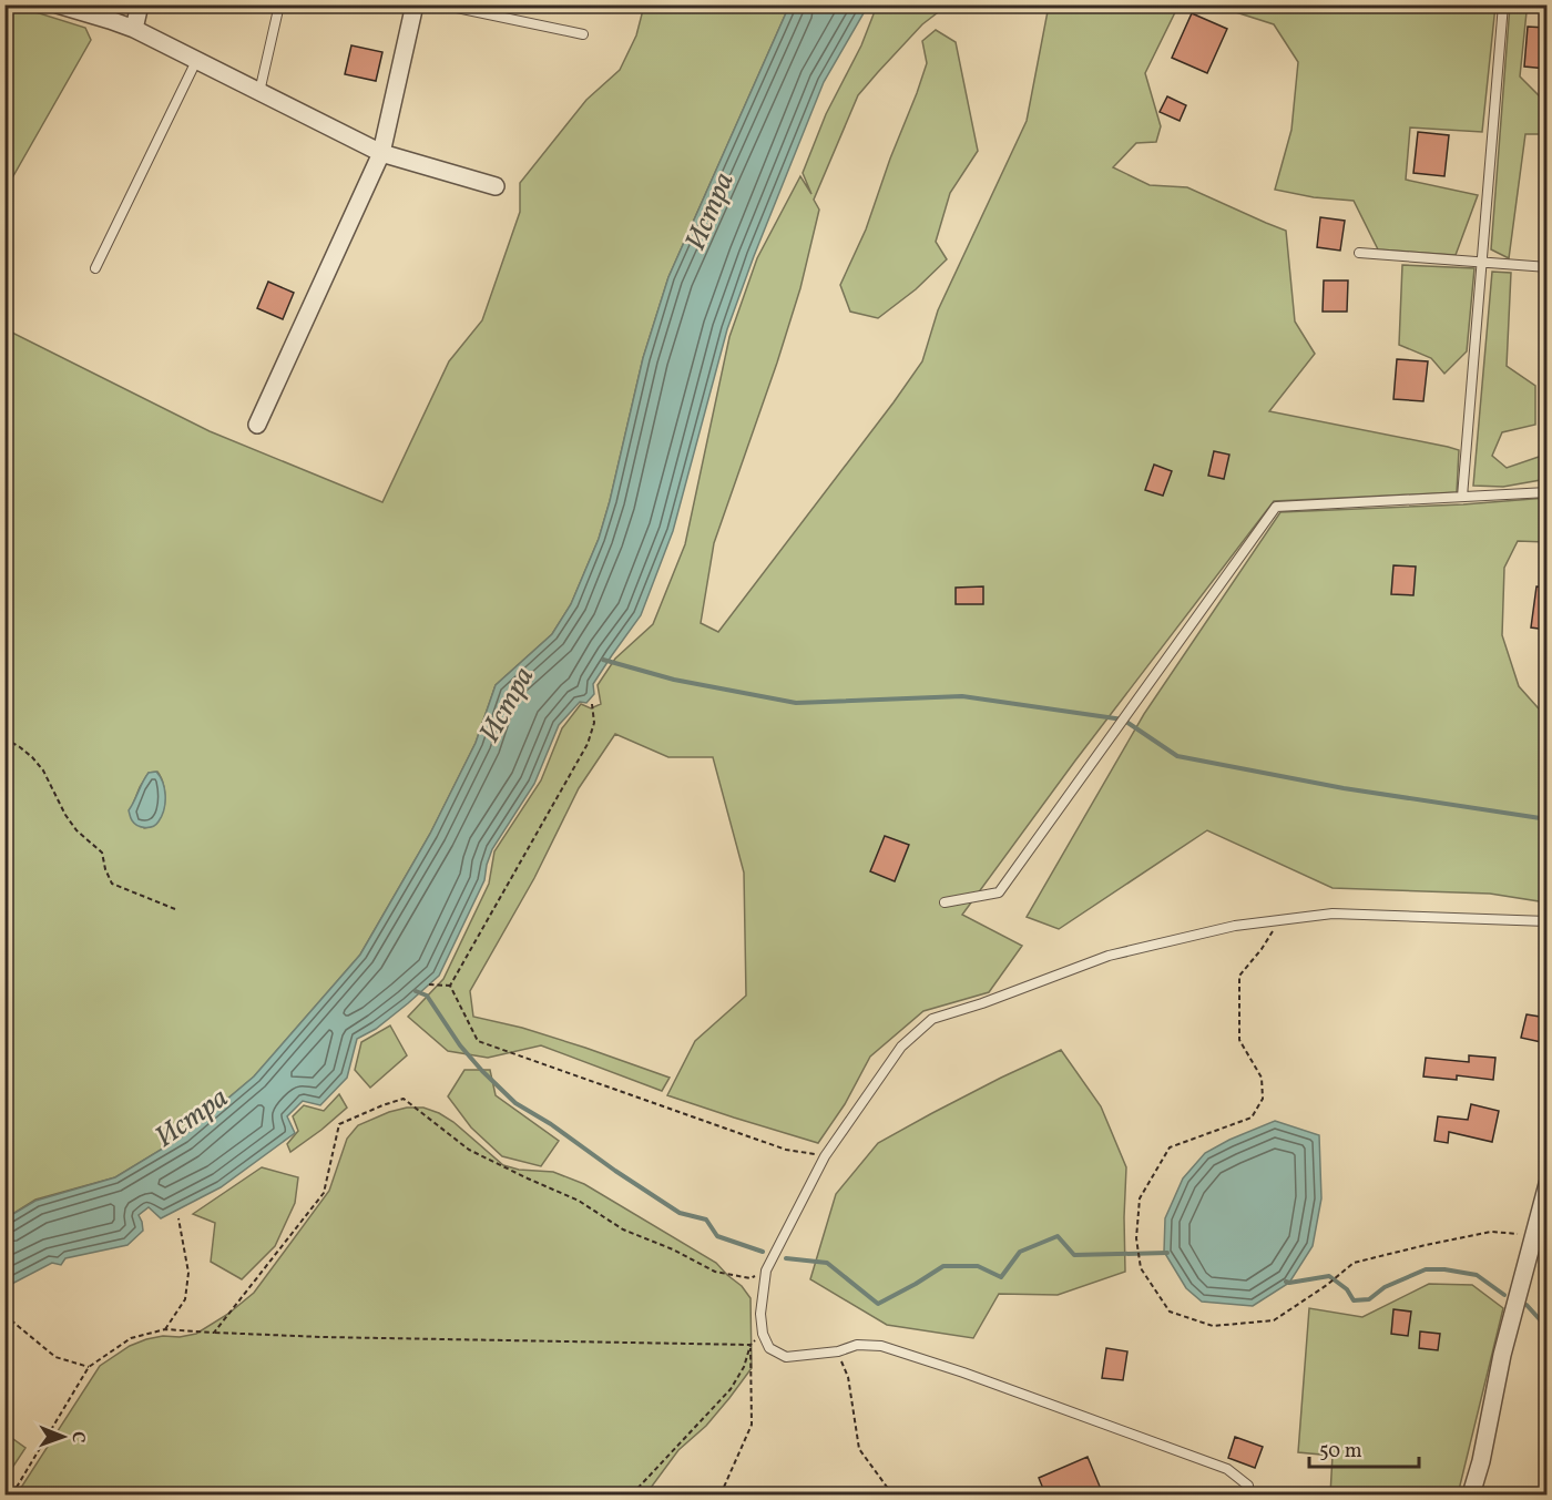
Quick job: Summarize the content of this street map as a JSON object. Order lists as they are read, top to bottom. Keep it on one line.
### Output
{"water":["Истра"],"scale_bar":"50 m","north":"right"}
